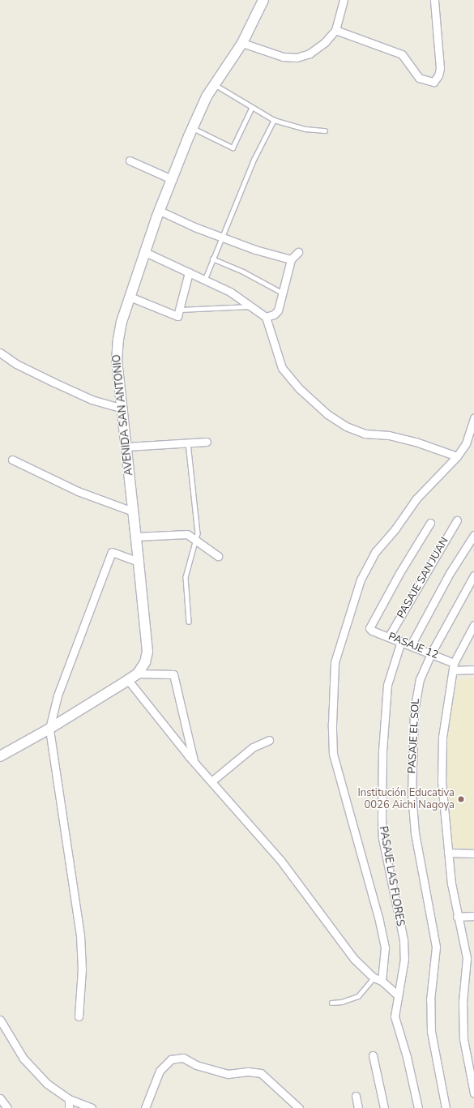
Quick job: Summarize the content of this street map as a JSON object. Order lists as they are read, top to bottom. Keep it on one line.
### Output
{"streets":{"street":["AVENIDA SAN ANTONIO","PASAJE SAN JUAN","PASAJE 12","PASAJE EL SOL","PASAJE LAS FLORES"]},"crossings":[["PASAJE SAN JUAN","PASAJE 12"],["PASAJE 12","PASAJE EL SOL"],["PASAJE 12","PASAJE LAS FLORES"]],"places":["Institución Educativa 0026 Aichi Nagoya"]}
